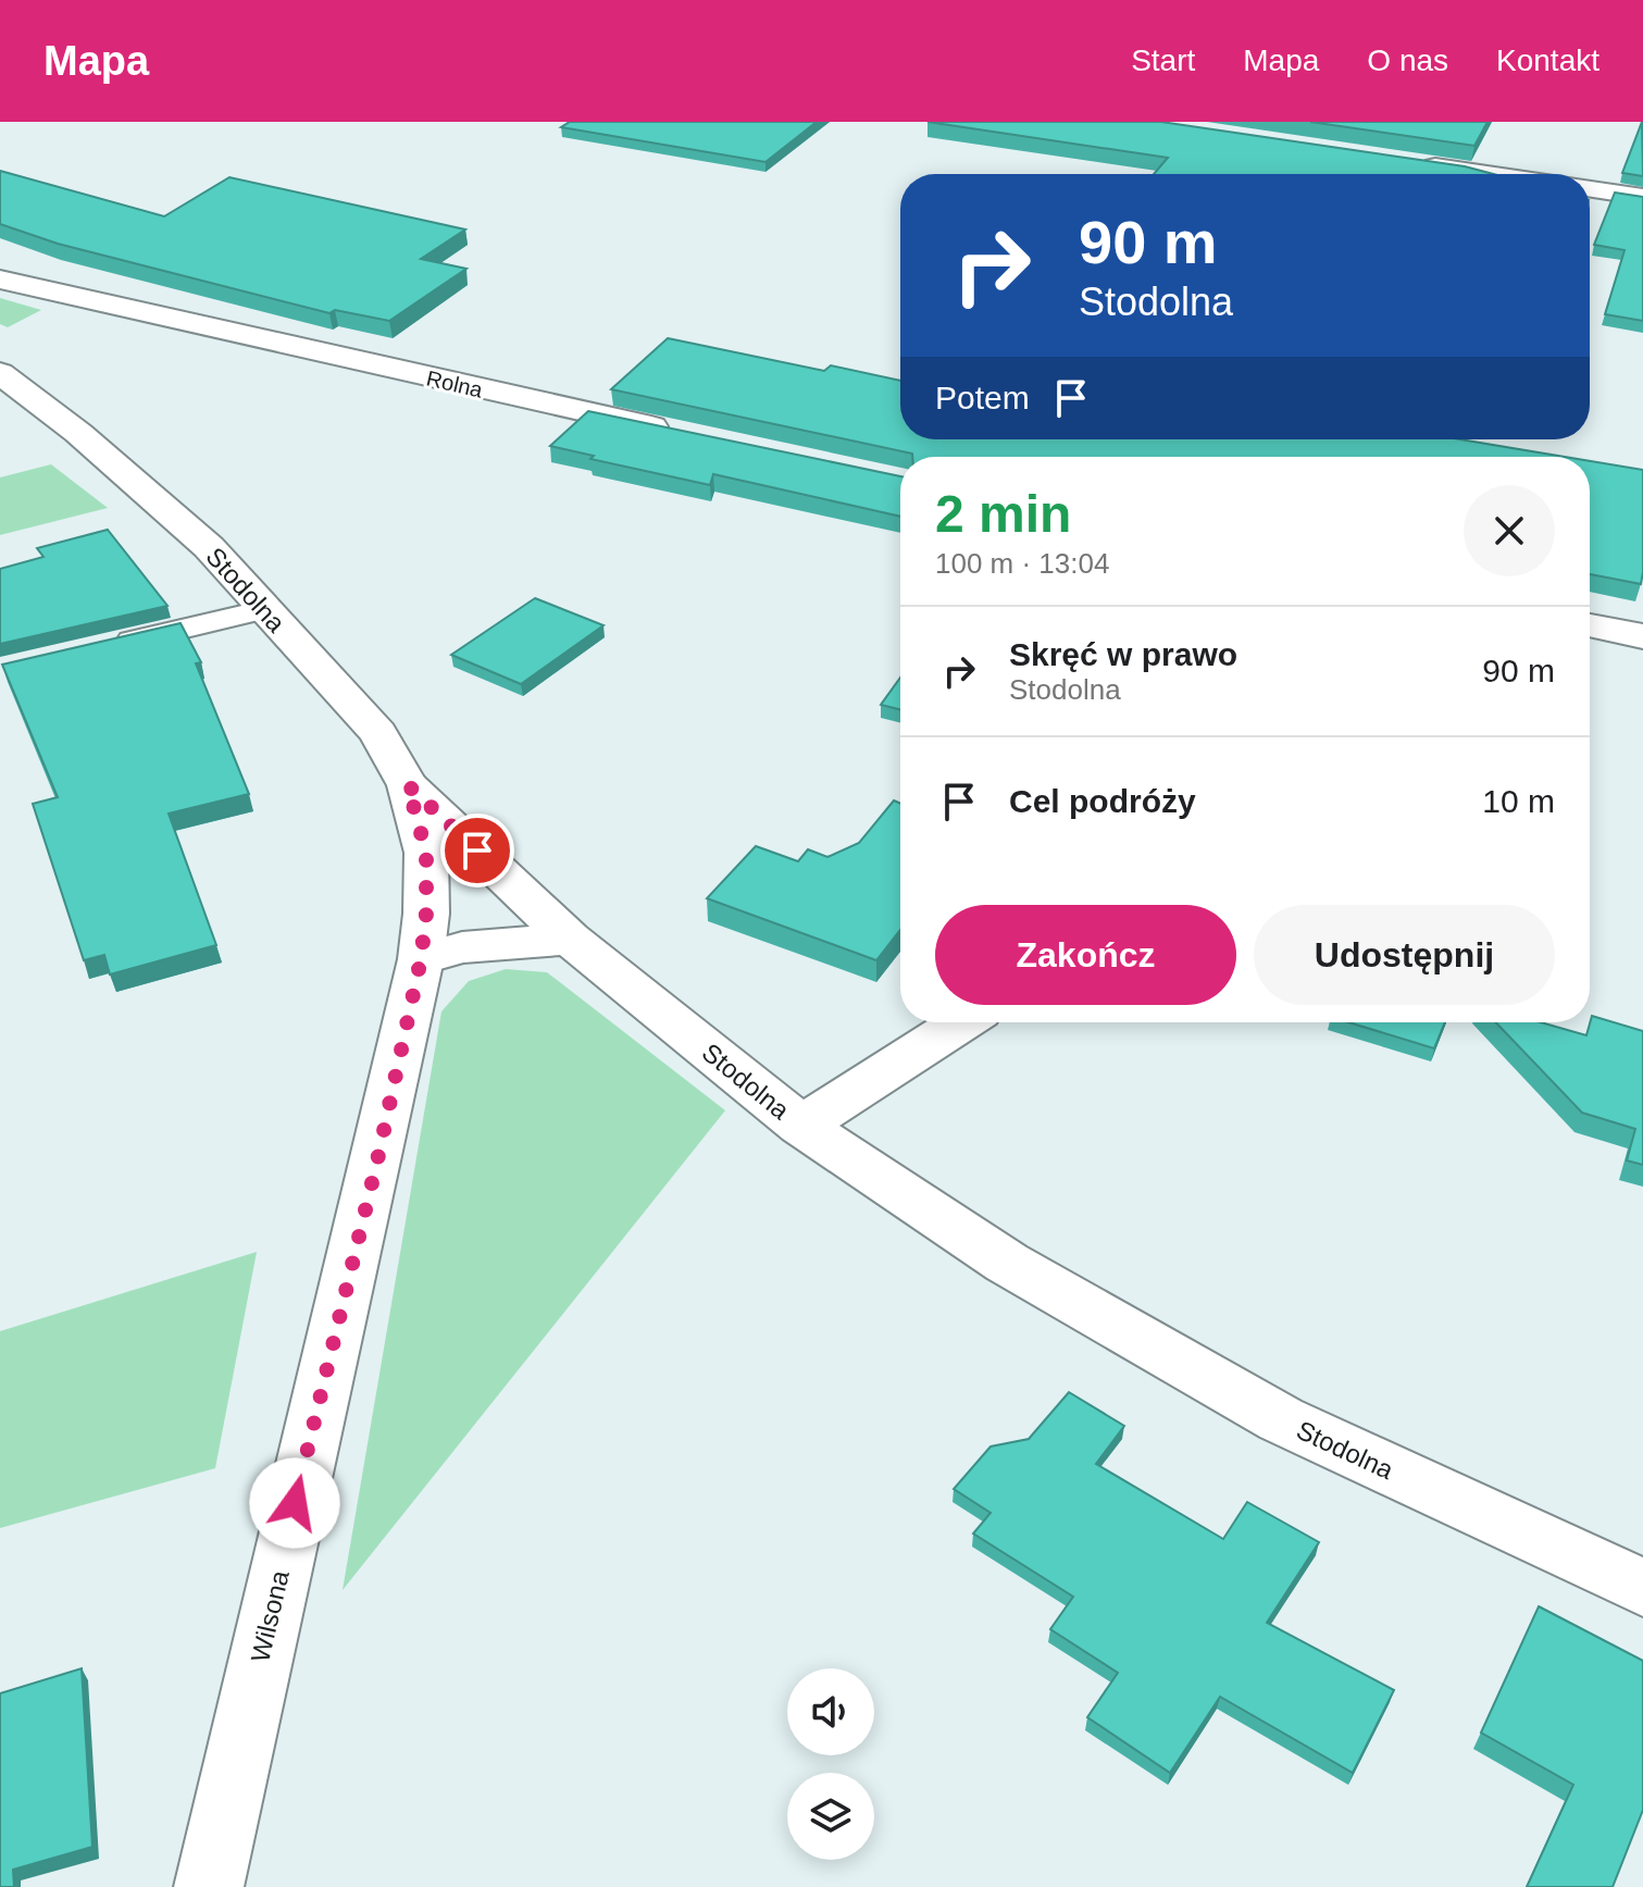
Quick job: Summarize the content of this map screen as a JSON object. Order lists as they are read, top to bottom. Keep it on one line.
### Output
{"streets":{"street":["Rolna","Stodolna","Wilsona"]},"crossings":[["Stodolna","Wilsona"]],"page":{"header":"Mapa","nav":["Start","Mapa","O nas","Kontakt"],"turn":["90 m","Stodolna"],"then":"Potem","heading":["2 min","100 m · 13:04"],"list":[{"name":"Skręć w prawo","note":"Stodolna","value":"90 m"},{"name":"Cel podróży","value":"10 m"}],"buttons":["Zakończ","Udostępnij"]}}
